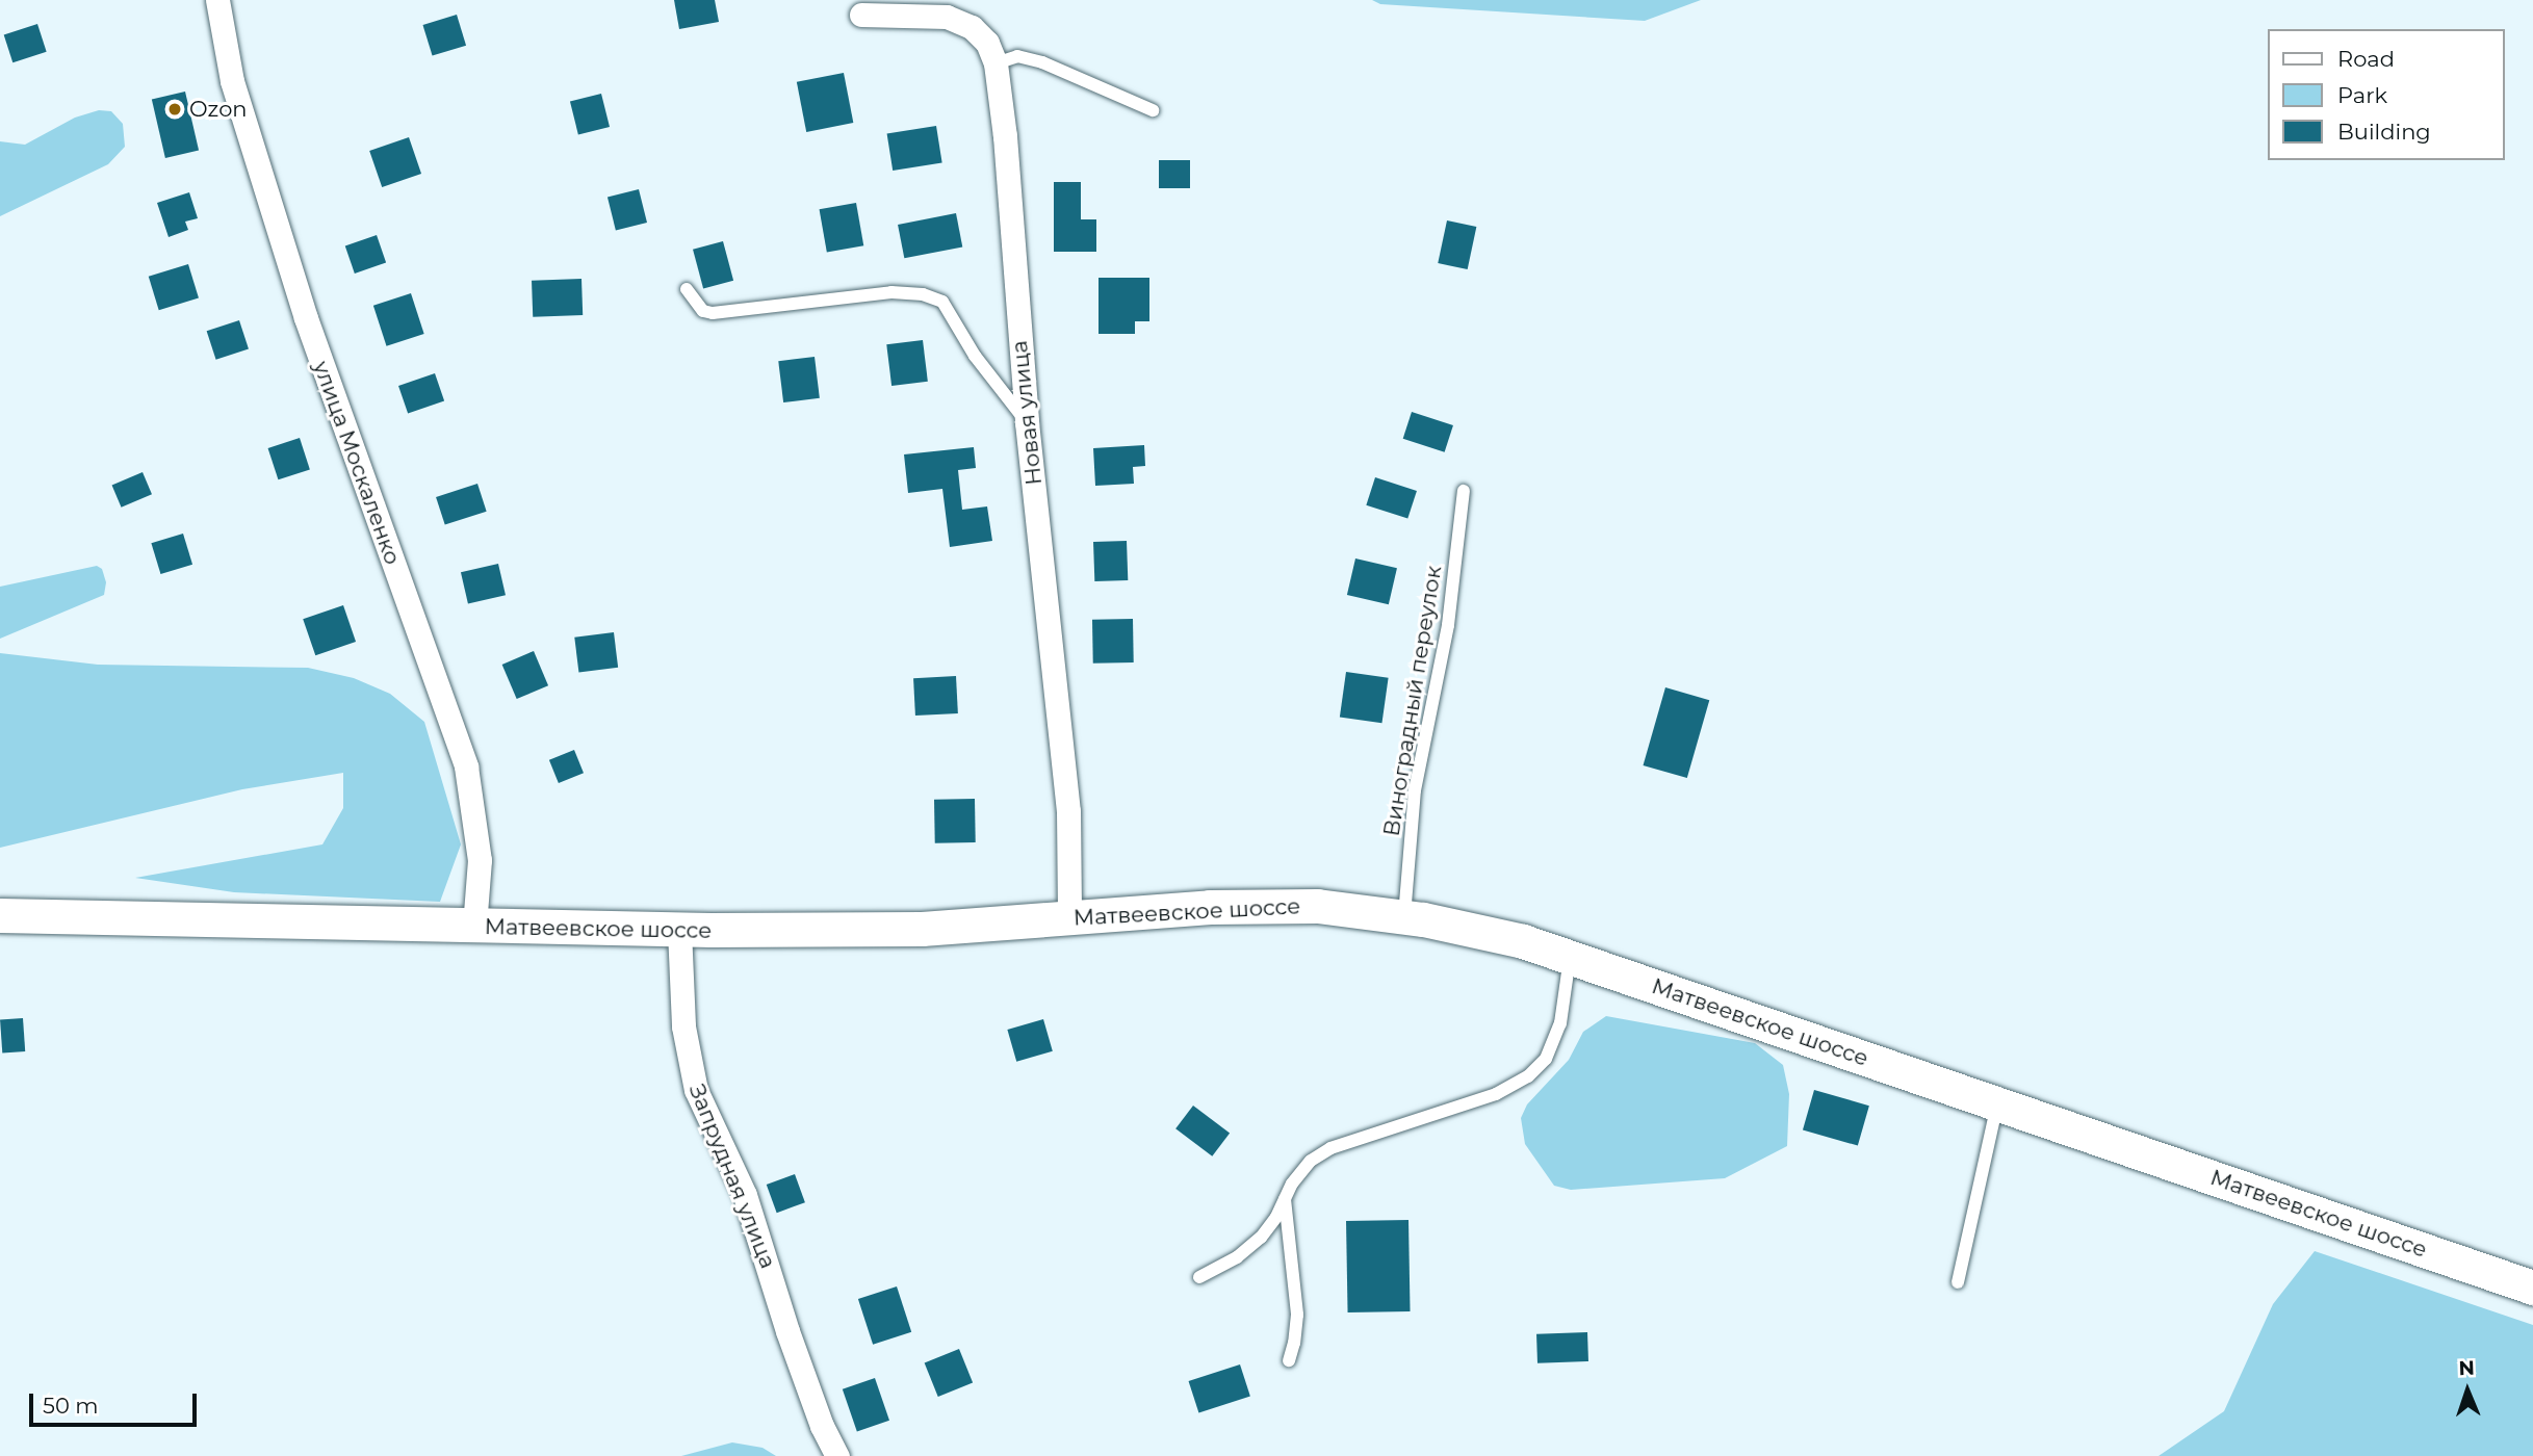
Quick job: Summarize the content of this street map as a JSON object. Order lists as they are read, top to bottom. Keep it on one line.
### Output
{"streets":{"main road":["Матвеевское шоссе"],"street":["Новая улица","улица Москаленко","Запрудная улица"],"lane":["Виноградный переулок"]},"crossings":[["Новая улица","Матвеевское шоссе"],["улица Москаленко","Матвеевское шоссе"],["Виноградный переулок","Матвеевское шоссе"],["Матвеевское шоссе","Запрудная улица"]],"places":["Ozon"],"legend":["Road","Park","Building"],"scale_bar":"50 m","north":"top"}
